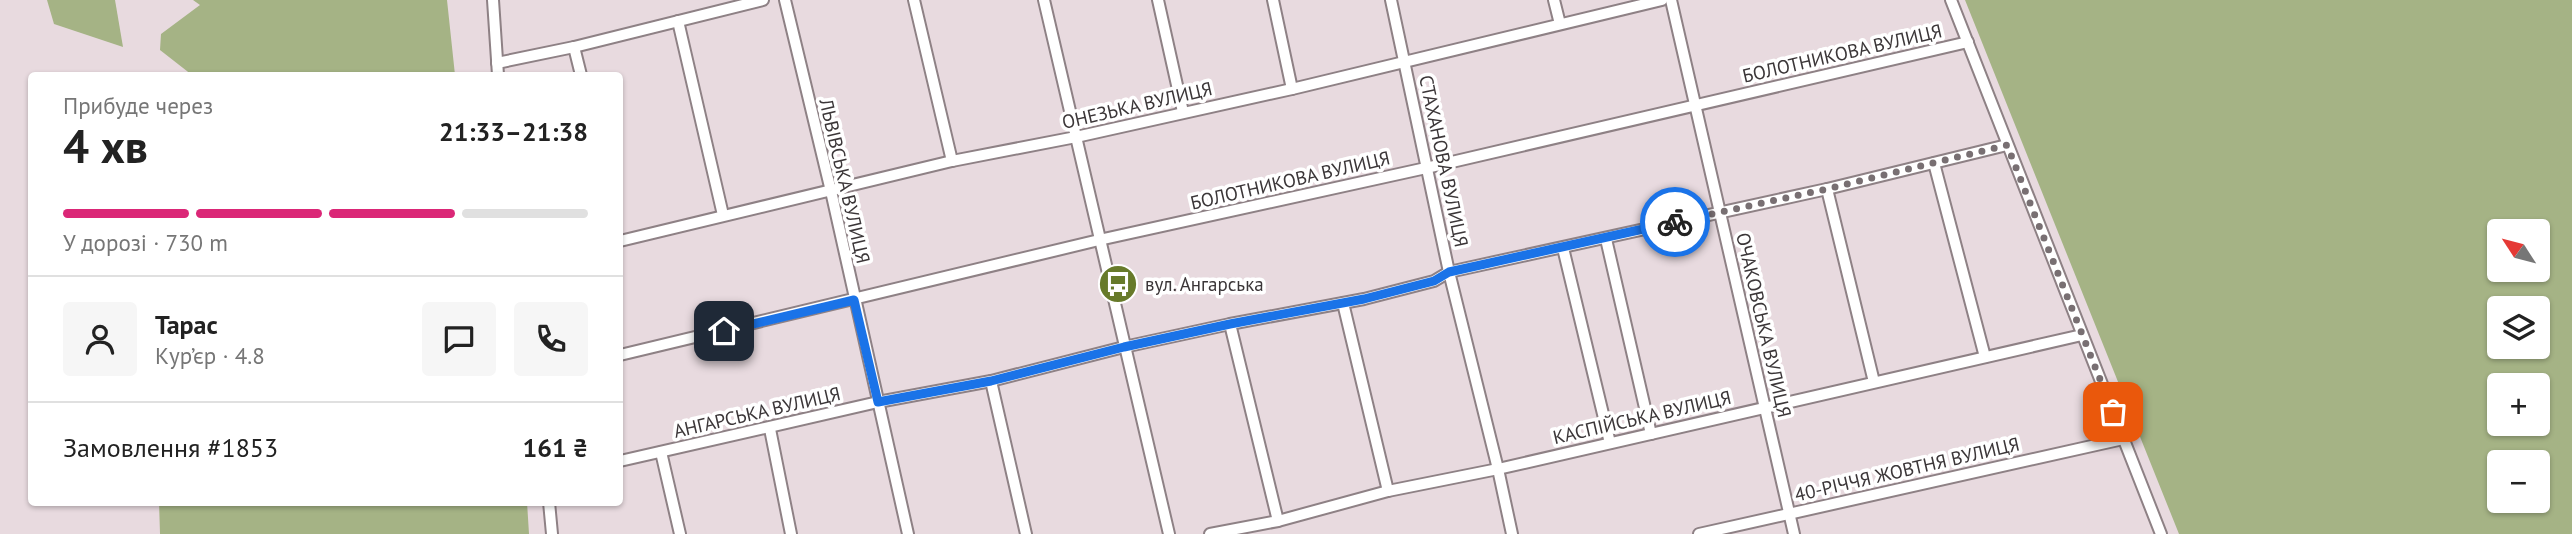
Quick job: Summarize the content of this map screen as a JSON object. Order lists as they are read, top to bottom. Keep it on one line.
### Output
{"streets":{"street":["БОЛОТНИКОВА ВУЛИЦЯ","ОНЕЗЬКА ВУЛИЦЯ","СТАХАНОВА ВУЛИЦЯ","ЛЬВІВСЬКА ВУЛИЦЯ","ОЧАКОВСЬКА ВУЛИЦЯ","АНГАРСЬКА ВУЛИЦЯ","КАСПІЙСЬКА ВУЛИЦЯ","40-РІЧЧЯ ЖОВТНЯ ВУЛИЦЯ"]},"crossings":[["БОЛОТНИКОВА ВУЛИЦЯ","СТАХАНОВА ВУЛИЦЯ"],["БОЛОТНИКОВА ВУЛИЦЯ","ЛЬВІВСЬКА ВУЛИЦЯ"],["БОЛОТНИКОВА ВУЛИЦЯ","ОЧАКОВСЬКА ВУЛИЦЯ"],["ОНЕЗЬКА ВУЛИЦЯ","СТАХАНОВА ВУЛИЦЯ"],["ОНЕЗЬКА ВУЛИЦЯ","ЛЬВІВСЬКА ВУЛИЦЯ"],["СТАХАНОВА ВУЛИЦЯ","АНГАРСЬКА ВУЛИЦЯ"],["СТАХАНОВА ВУЛИЦЯ","КАСПІЙСЬКА ВУЛИЦЯ"],["ЛЬВІВСЬКА ВУЛИЦЯ","АНГАРСЬКА ВУЛИЦЯ"],["ОЧАКОВСЬКА ВУЛИЦЯ","АНГАРСЬКА ВУЛИЦЯ"],["ОЧАКОВСЬКА ВУЛИЦЯ","КАСПІЙСЬКА ВУЛИЦЯ"],["ОЧАКОВСЬКА ВУЛИЦЯ","40-РІЧЧЯ ЖОВТНЯ ВУЛИЦЯ"]],"places":{"bus stop":["вул. Ангарська"]},"north":"top left","page":{"heading":["4 хв","Прибуде через","21:33–21:38"],"panel":["Тарас","Кур’єр · 4.8","Замовлення #1853","161 ₴"],"bar":"У дорозі · 730 m","map_buttons":["+","−"]}}
